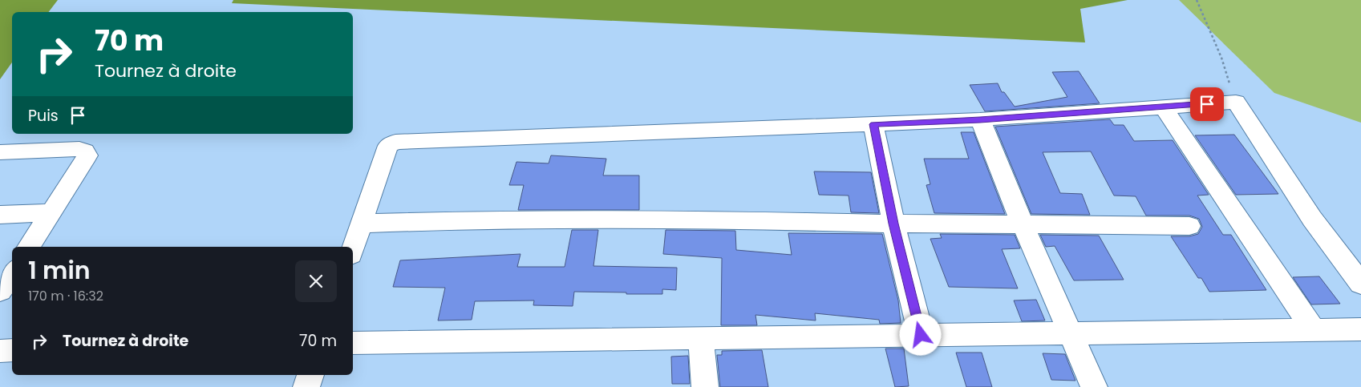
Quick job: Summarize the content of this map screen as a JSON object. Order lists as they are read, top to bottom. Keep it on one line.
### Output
{"page":{"turn":["70 m","Tournez à droite"],"then":"Puis","heading":["1 min","170 m · 16:32"],"list":[{"name":"Tournez à droite","value":"70 m"}]}}
